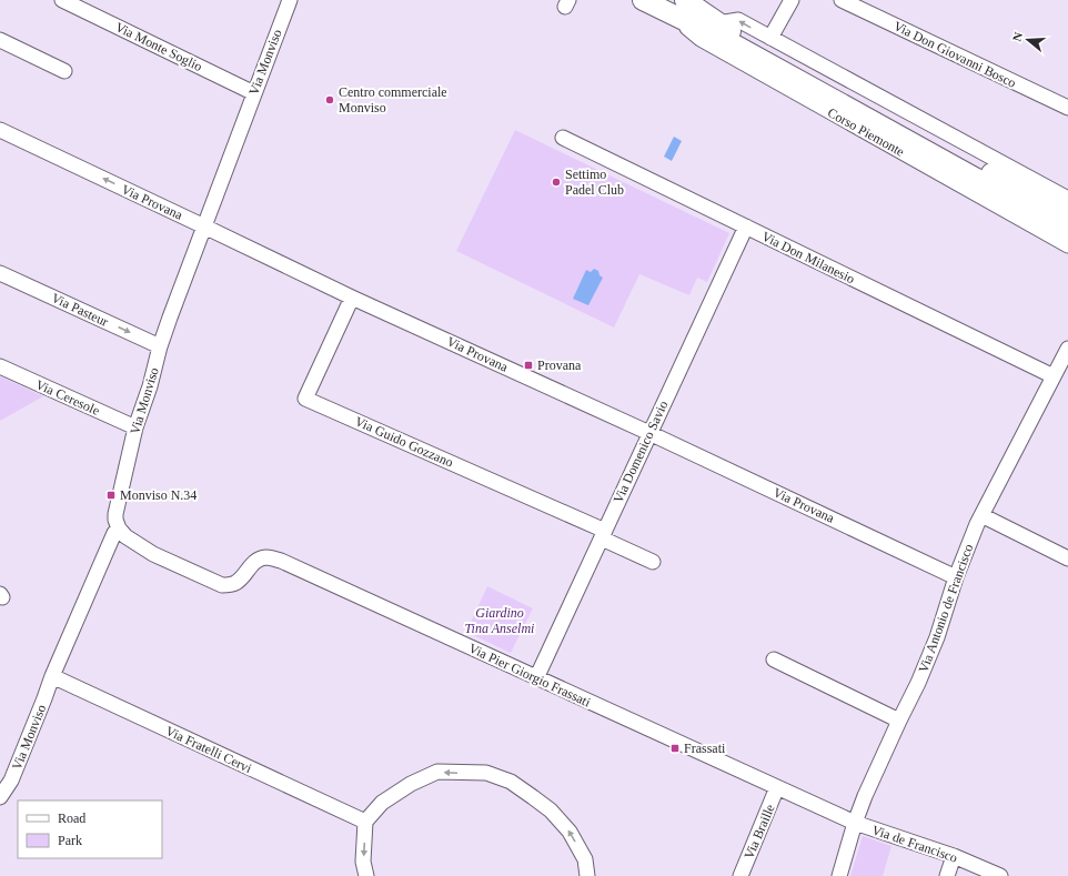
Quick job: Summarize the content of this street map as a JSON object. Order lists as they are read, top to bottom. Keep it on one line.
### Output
{"streets":{"main road":["Corso Piemonte"],"street":["Via Monte Soglio","Via Don Giovanni Bosco","Via Monviso","Via Provana","Via Don Milanesio","Via Pasteur","Via Ceresole","Via Guido Gozzano","Via Domenico Savio","Via Antonio de Francisco","Via Pier Giorgio Frassati","Via Fratelli Cervi","Via Braille","Via de Francisco"]},"crossings":[["Via Monte Soglio","Via Monviso"],["Via Monviso","Via Provana"],["Via Monviso","Via Pasteur"],["Via Monviso","Via Ceresole"],["Via Monviso","Via Pier Giorgio Frassati"],["Via Monviso","Via Fratelli Cervi"],["Via Provana","Via Guido Gozzano"],["Via Provana","Via Domenico Savio"],["Via Provana","Via Antonio de Francisco"],["Via Don Milanesio","Via Domenico Savio"],["Via Don Milanesio","Via Antonio de Francisco"],["Via Guido Gozzano","Via Domenico Savio"],["Via Domenico Savio","Via Pier Giorgio Frassati"],["Via Antonio de Francisco","Via Pier Giorgio Frassati"],["Via Antonio de Francisco","Via de Francisco"],["Via Pier Giorgio Frassati","Via Braille"],["Via Pier Giorgio Frassati","Via de Francisco"]],"one_way":["Via Pasteur"],"parks":["Giardino Tina Anselmi"],"places":{"other":["Centro commerciale Monviso","Settimo Padel Club"],"transit":["Provana","Monviso N.34","Frassati"]},"legend":["Road","Park"],"north":"left"}
